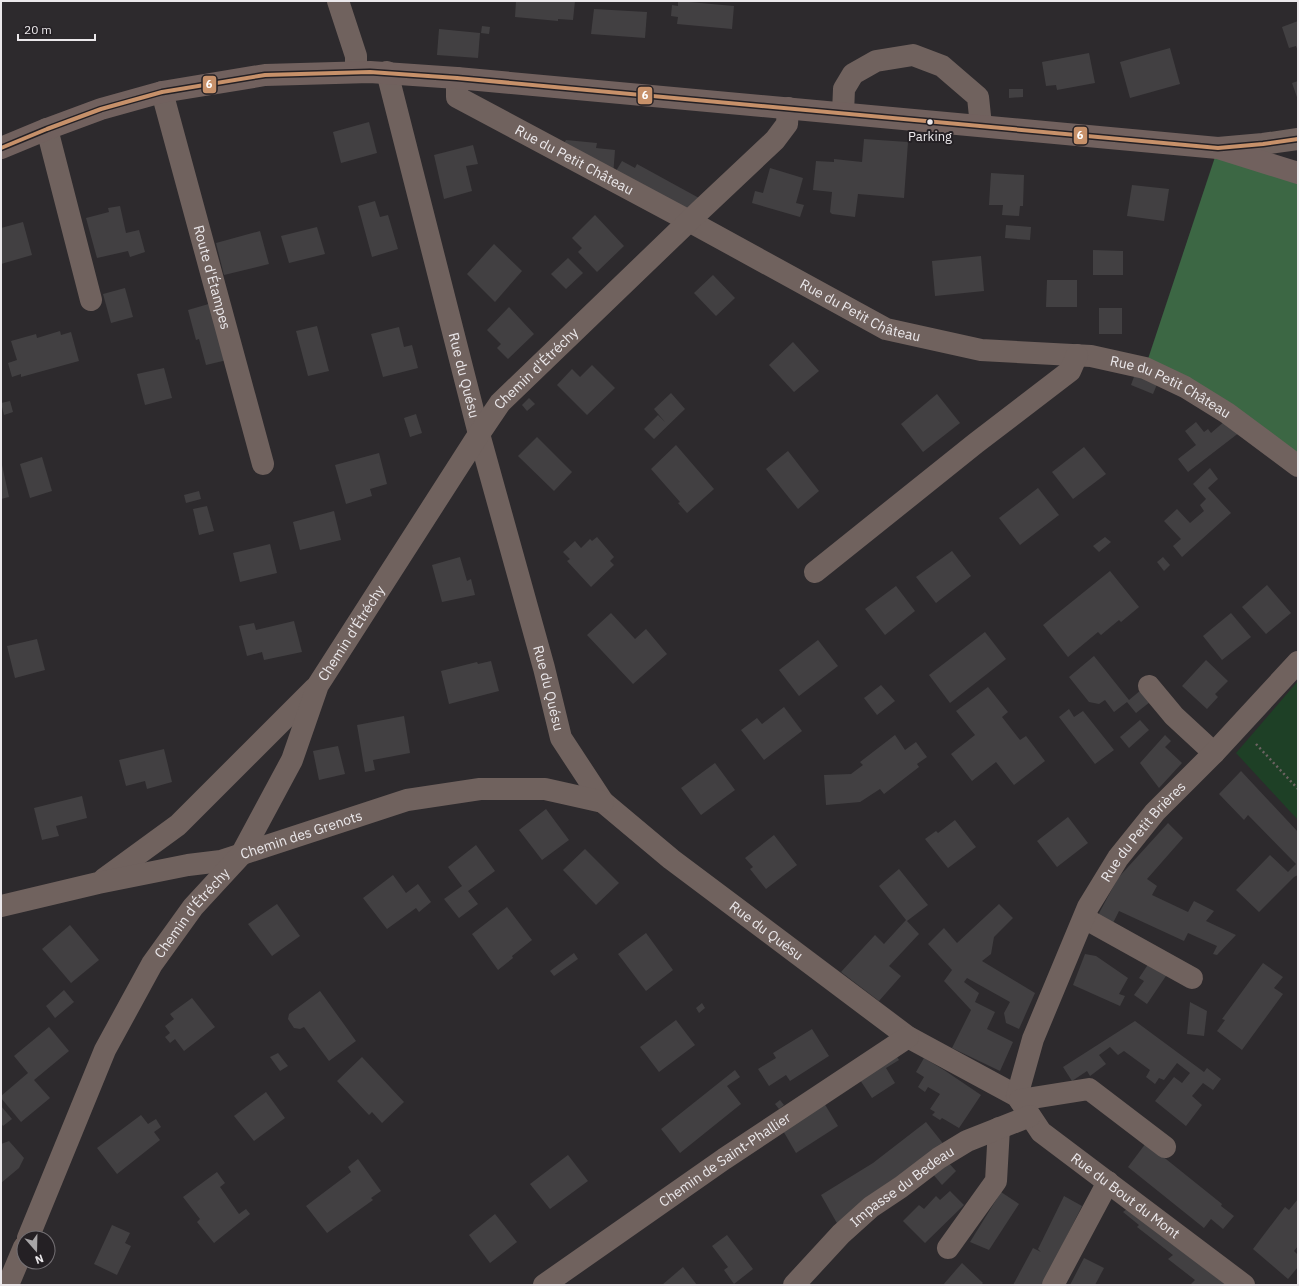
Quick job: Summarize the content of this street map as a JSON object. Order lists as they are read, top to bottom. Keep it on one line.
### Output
{"streets":{"street":["Rue du Petit Château","Route d'Étampes","Chemin d'Étréchy","Rue du Quésu","Rue du Petit Brières","Chemin des Grenots","Chemin de Saint-Phallier","Impasse du Bedeau","Rue du Bout du Mont"]},"crossings":[["Rue du Petit Château","Chemin d'Étréchy"],["Chemin d'Étréchy","Rue du Quésu"],["Chemin d'Étréchy","Chemin des Grenots"],["Rue du Quésu","Rue du Petit Brières"],["Rue du Quésu","Chemin des Grenots"],["Rue du Quésu","Chemin de Saint-Phallier"],["Rue du Quésu","Impasse du Bedeau"],["Rue du Quésu","Rue du Bout du Mont"],["Rue du Petit Brières","Impasse du Bedeau"],["Rue du Petit Brières","Rue du Bout du Mont"],["Impasse du Bedeau","Rue du Bout du Mont"]],"places":["Parking"],"lines":["transit line 6"],"scale_bar":"20 m","north":"bottom"}
